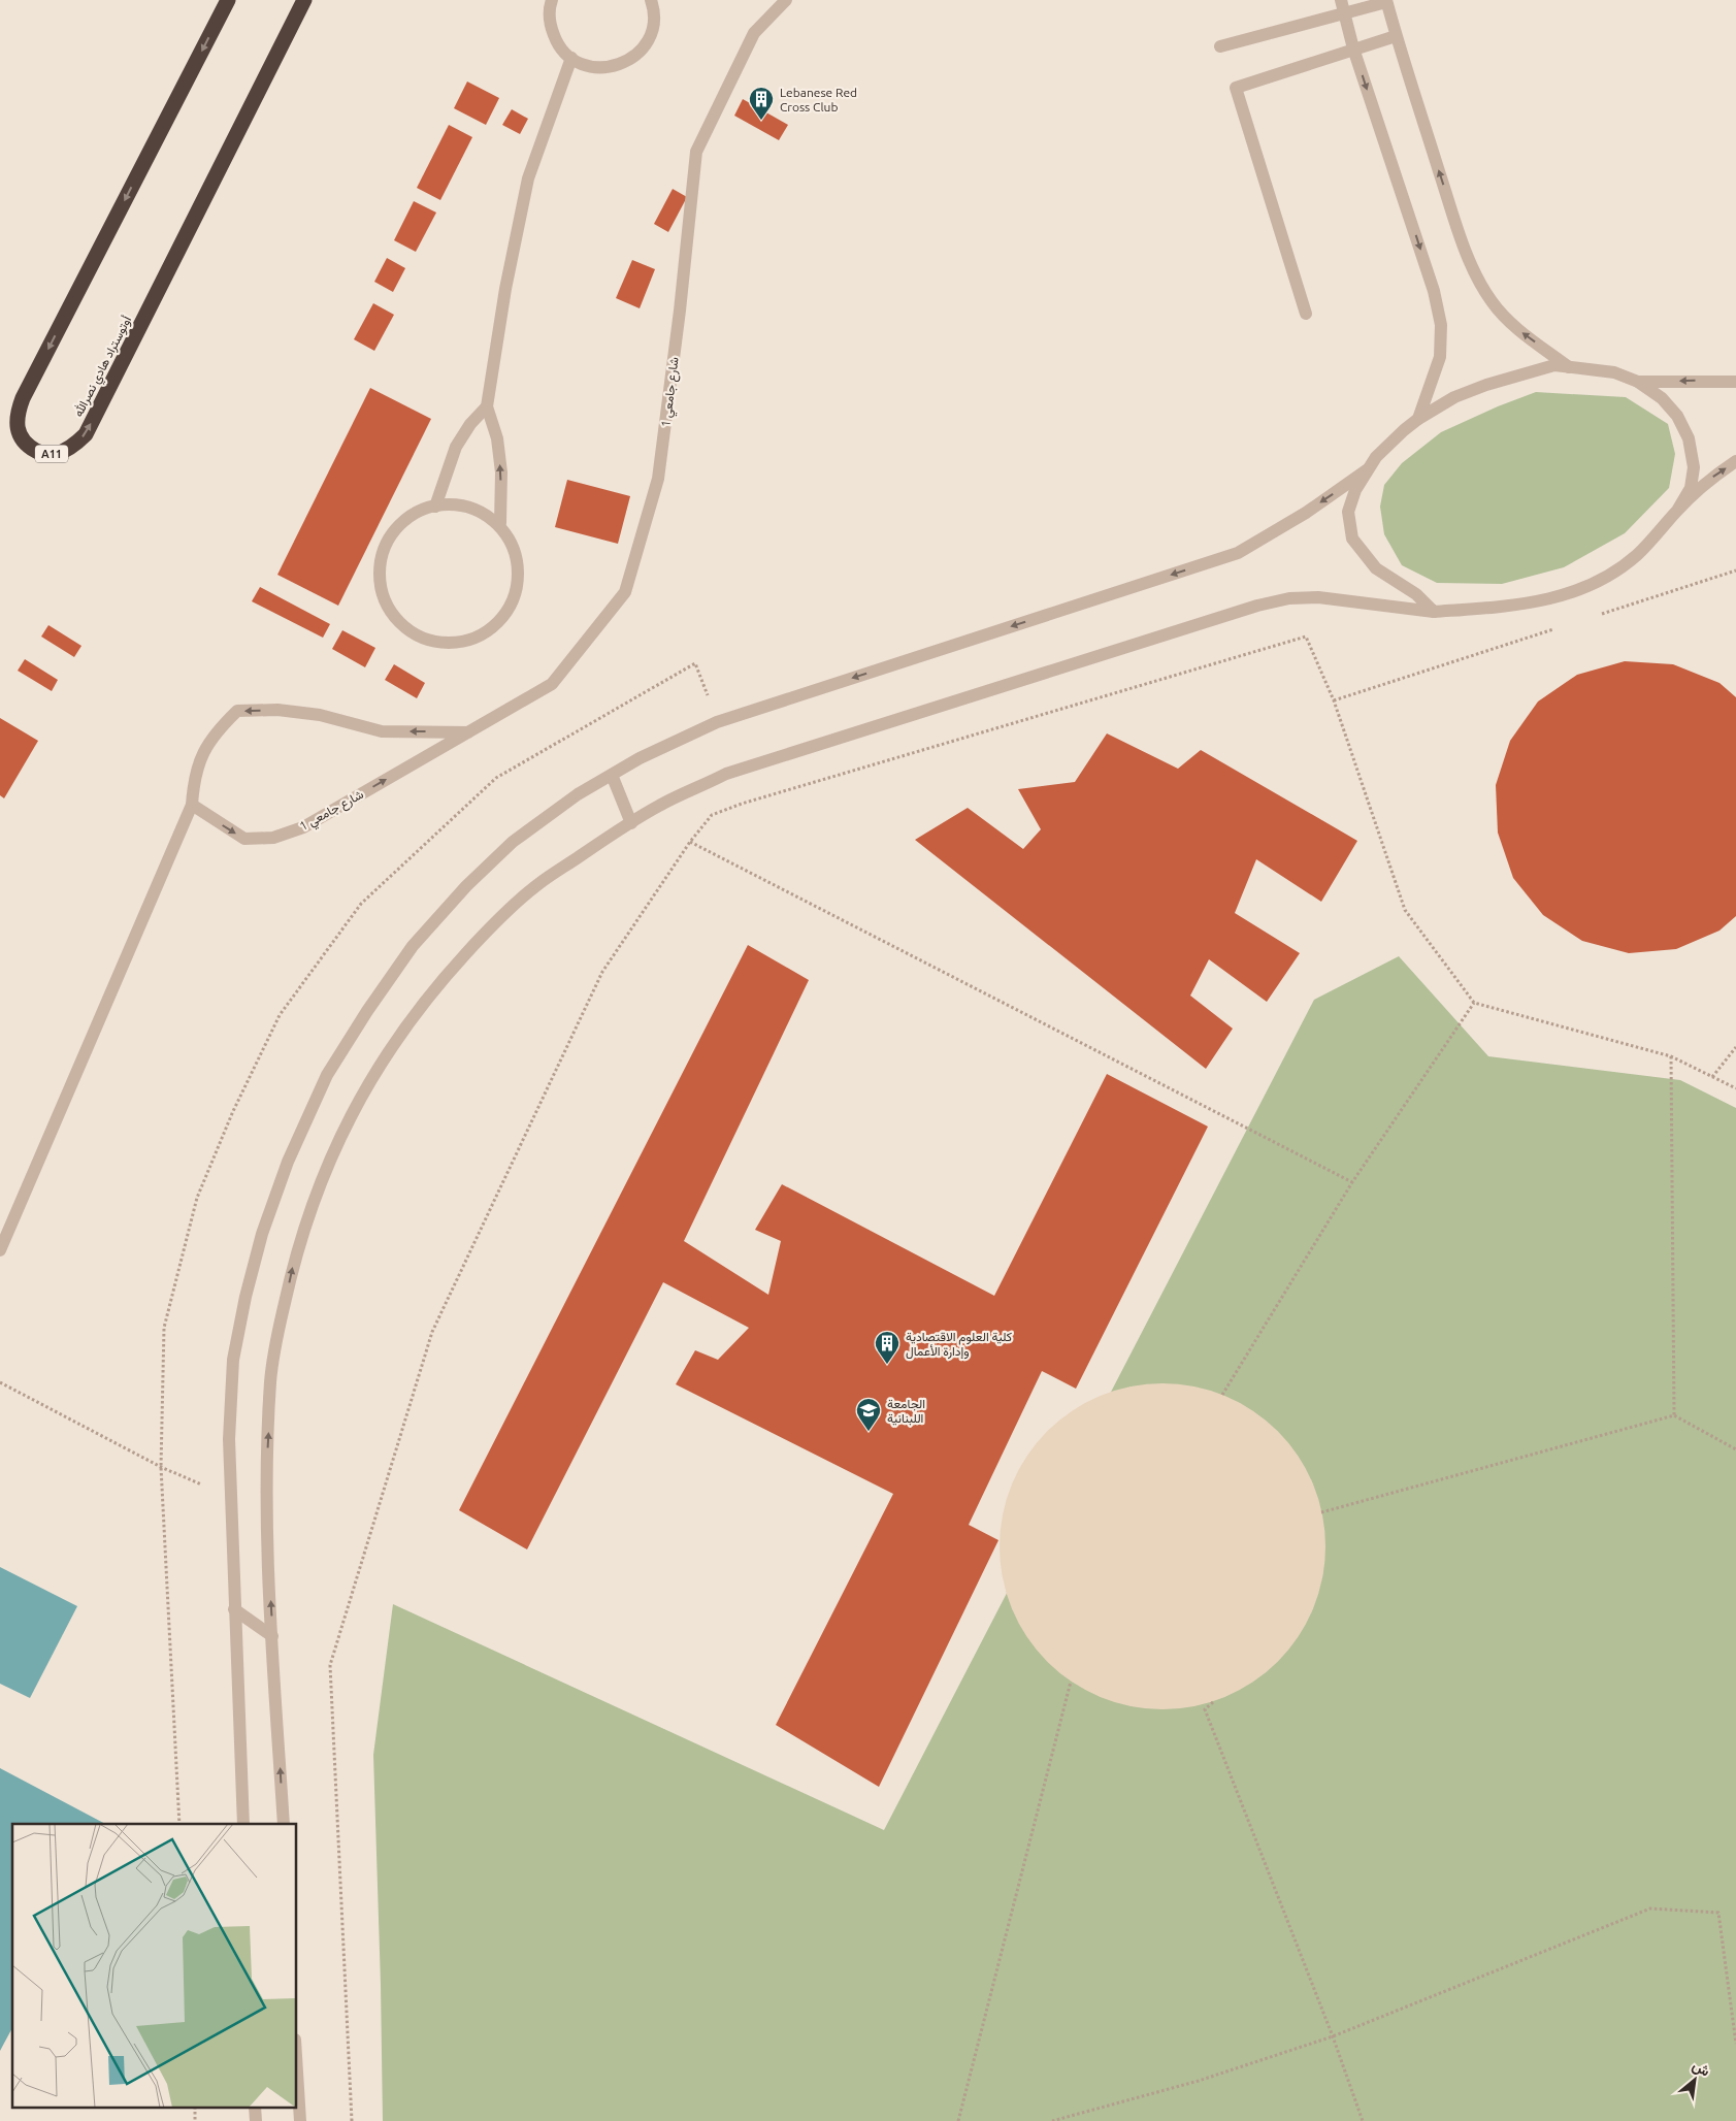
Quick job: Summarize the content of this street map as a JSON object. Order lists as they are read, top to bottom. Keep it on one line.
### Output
{"streets":{"highway":["أوتوستراد هادي نصرالله","A11"],"street":["شارع جامعي 1"]},"places":{"building":["Lebanese Red Cross Club","كلية العلوم الاقتصادية وإدارة الأعمال"],"school or university":["الجامعة اللبنانية"]},"north":"top right"}
